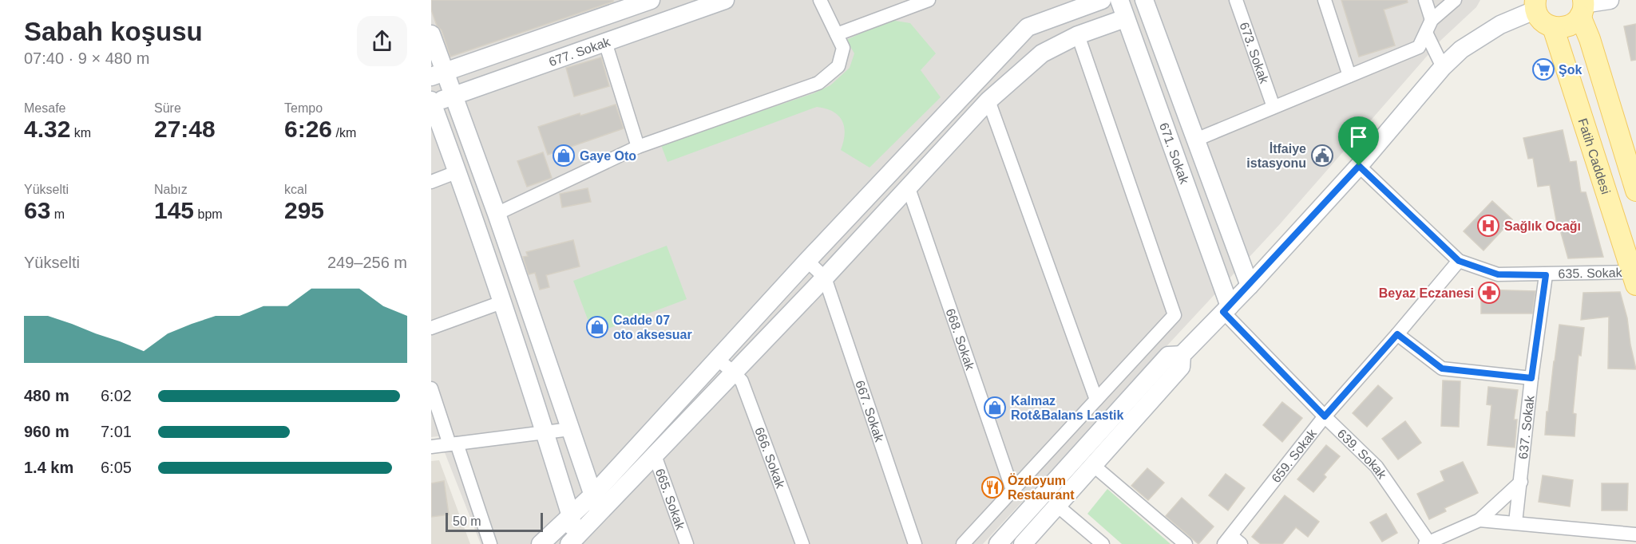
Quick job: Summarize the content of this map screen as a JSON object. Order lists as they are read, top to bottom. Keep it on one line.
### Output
{"streets":{"main road":["Fatih Caddesi"],"street":["677. Sokak","673. Sokak","671. Sokak","635. Sokak","668. Sokak","667. Sokak","637. Sokak","639. Sokak","659. Sokak","666. Sokak","665. Sokak"]},"crossings":[["671. Sokak","639. Sokak"],["Fatih Caddesi","635. Sokak"],["635. Sokak","637. Sokak"],["635. Sokak","659. Sokak"],["639. Sokak","659. Sokak"]],"places":{"supermarket":["Şok"],"shop":["Gaye Oto","Cadde 07 oto aksesuar","Kalmaz Rot&Balans Lastik"],"public building":["İtfaiye istasyonu"],"hospital":["Sağlık Ocağı"],"pharmacy":["Beyaz Eczanesi"],"restaurant":["Özdoyum Restaurant"]},"scale_bar":"50 m","page":{"heading":["Sabah koşusu","07:40 · 9 × 480 m"],"stats":[["Mesafe","4.32 km"],["Süre","27:48"],["Tempo","6:26 /km"],["Yükselti","63 m"],["Nabız","145 bpm"],["kcal","295"]],"chart":["Yükselti","249–256 m"],"list":[{"name":"480 m","note":"6:02"},{"name":"960 m","note":"7:01"},{"name":"1.4 km","note":"6:05"}],"scale":"50 m"}}
